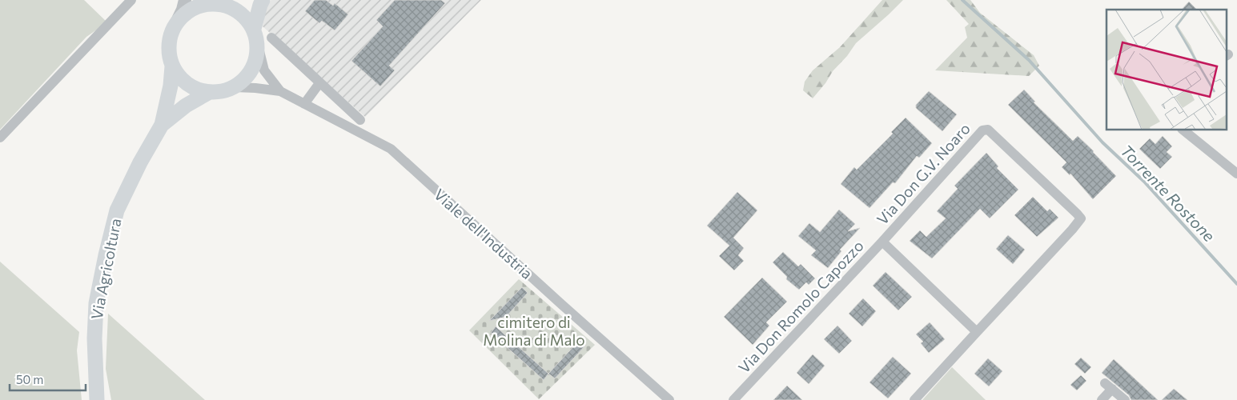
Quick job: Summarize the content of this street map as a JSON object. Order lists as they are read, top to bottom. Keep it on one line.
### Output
{"streets":{"main road":["Viale dell'Industria","Via Agricoltura"],"street":["Via Don G.V. Noaro","Via Don Romolo Capozzo"]},"crossings":[["Via Don G.V. Noaro","Via Don Romolo Capozzo"],["Viale dell'Industria","Via Agricoltura"]],"water":["Torrente Rostone"],"parks":["cimitero di Molina di Malo"],"scale_bar":"50 m"}
